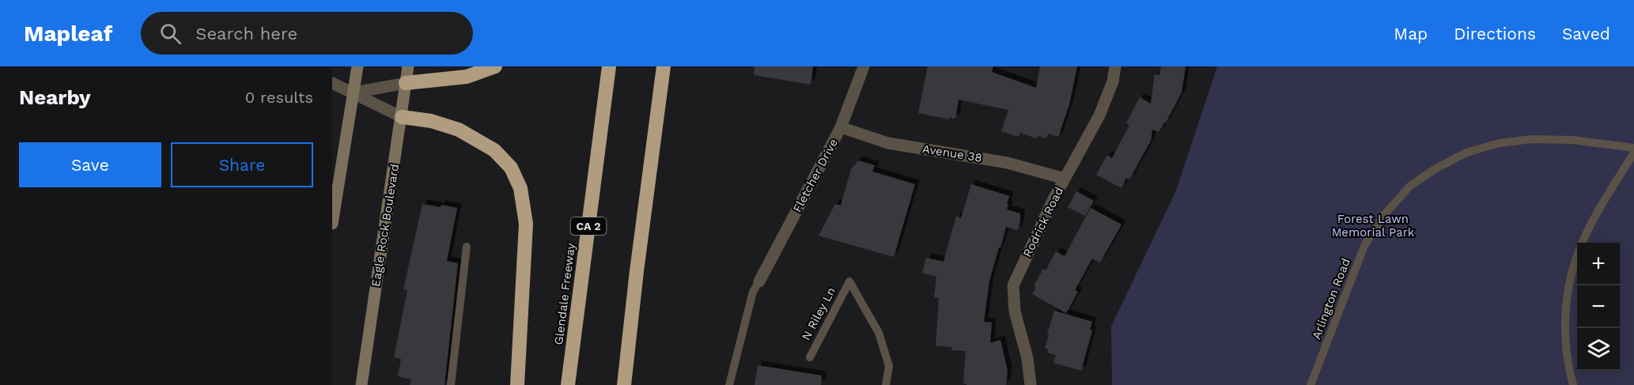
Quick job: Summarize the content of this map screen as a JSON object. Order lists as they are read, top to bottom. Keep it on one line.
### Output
{"streets":{"highway":["CA 2","Glendale Freeway"],"main road":["Eagle Rock Boulevard"],"street":["Avenue 38","Fletcher Drive","Rodrick Road"],"lane":["Arlington Road","N Riley Ln"]},"crossings":[["Avenue 38","Fletcher Drive"],["Avenue 38","Rodrick Road"]],"parks":["Forest Lawn Memorial Park"],"page":{"header":"Mapleaf","search":"Search here","nav":["Map","Directions","Saved"],"heading":["Nearby","0 results"],"buttons":["Save","Share"],"map_buttons":["+","−"]}}
